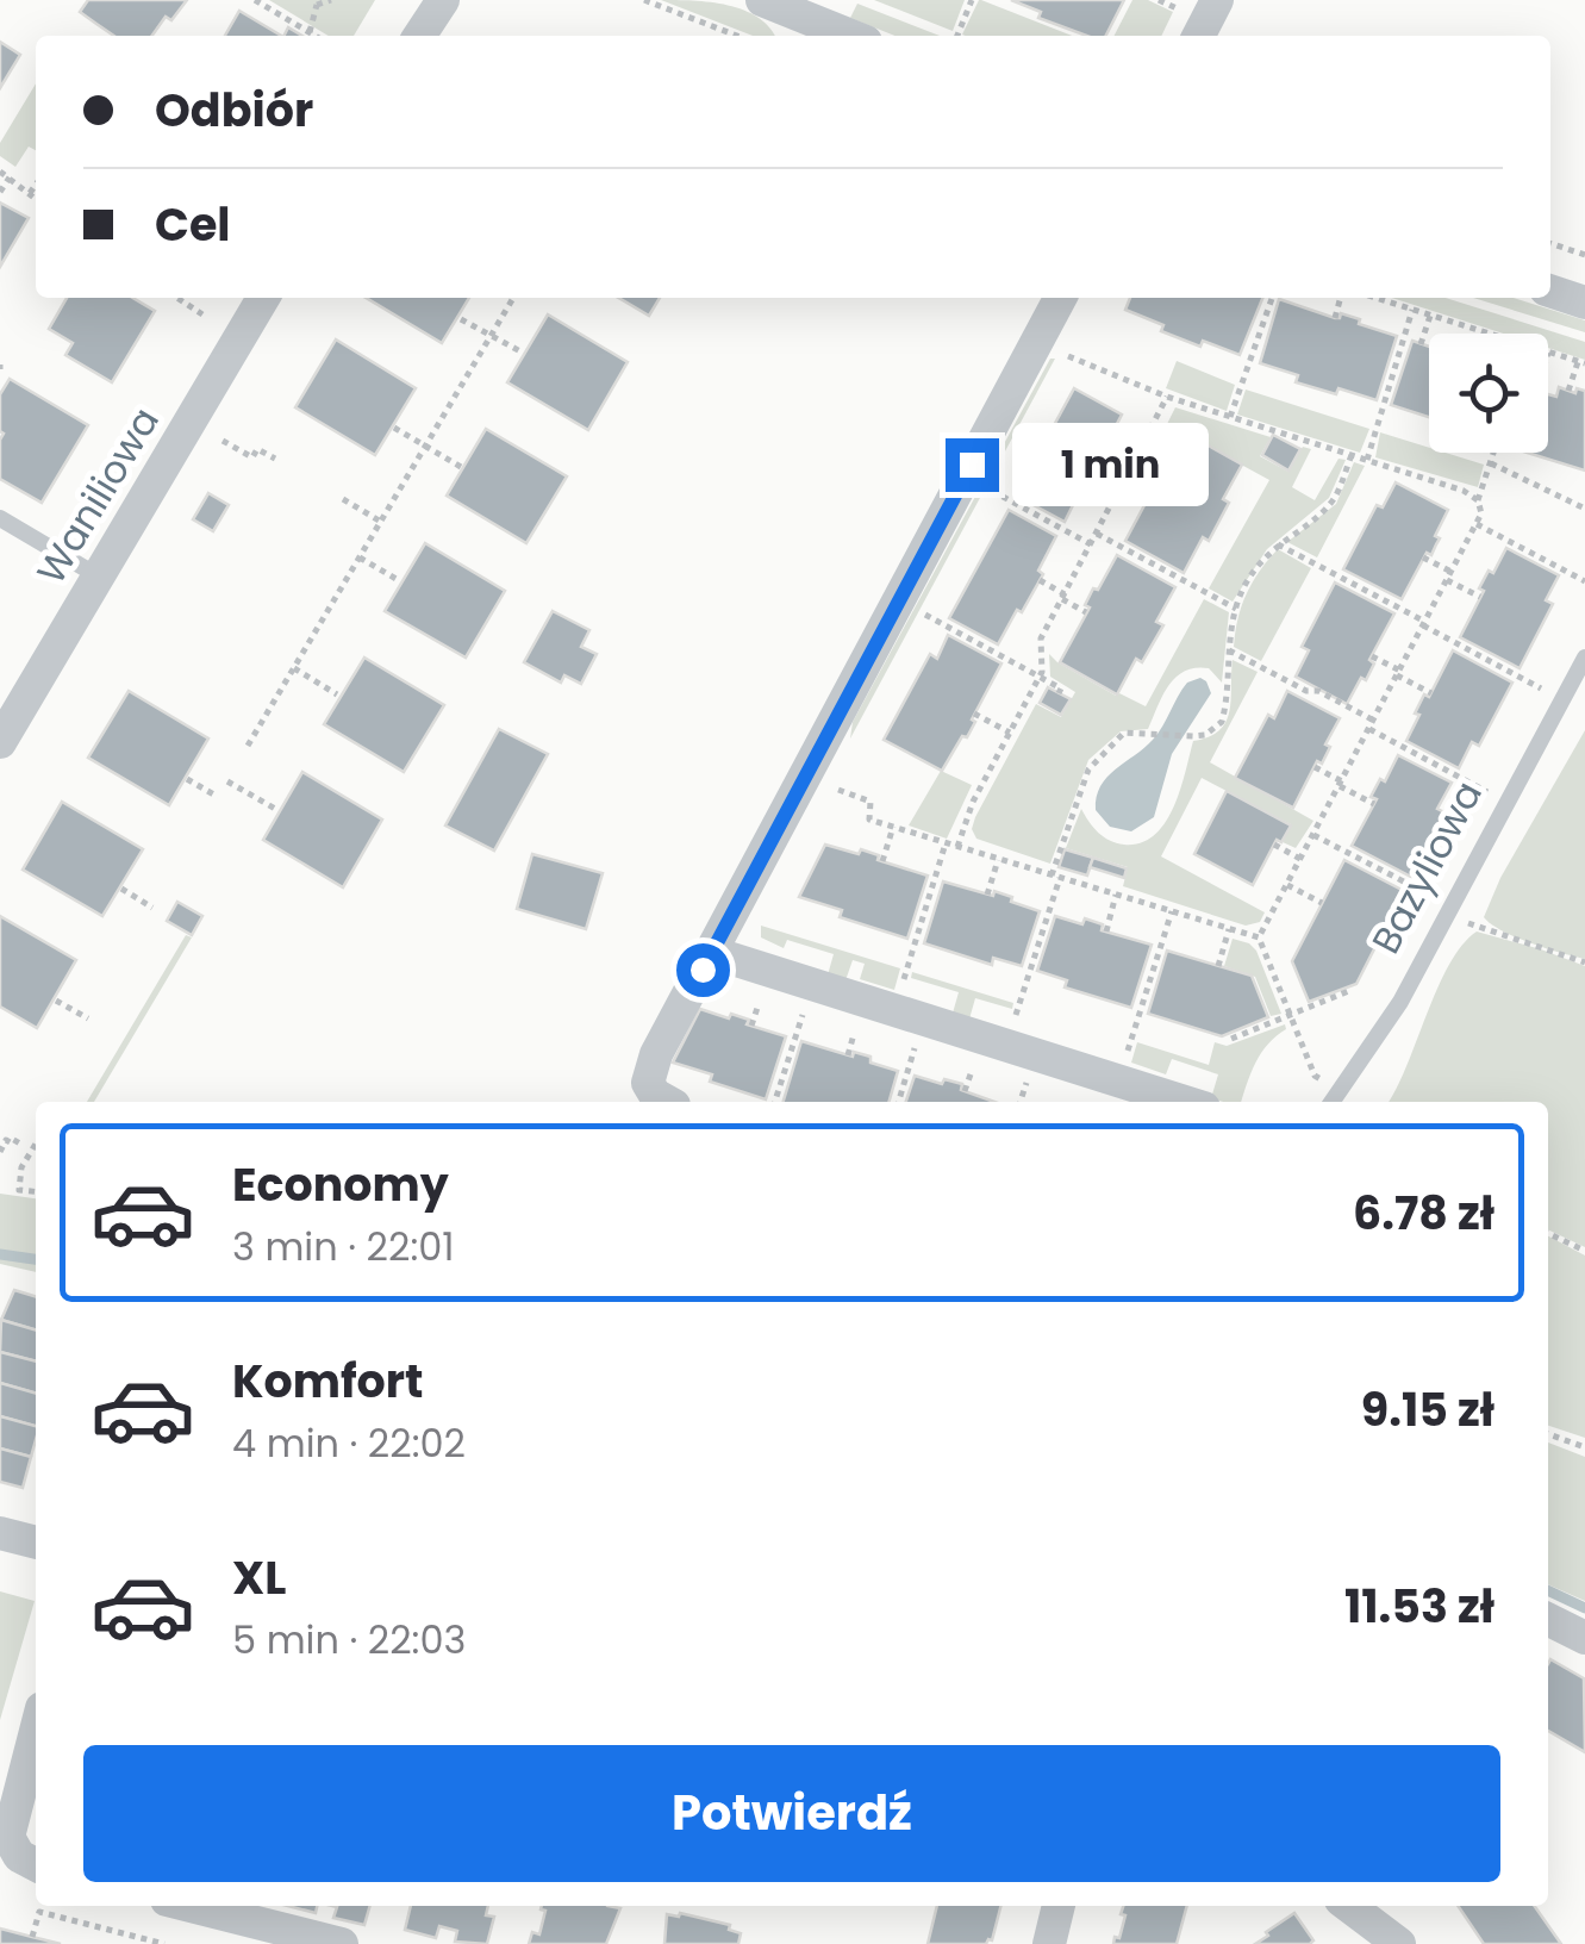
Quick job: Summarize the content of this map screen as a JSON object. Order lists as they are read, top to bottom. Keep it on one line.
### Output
{"streets":{"street":["Waniliowa"],"lane":["Bazyliowa"]},"page":{"banner":["Odbiór","Cel"],"bubble":"1 min","list":[{"name":"Economy","note":"3 min · 22:01","value":"6.78 zł"},{"name":"Komfort","note":"4 min · 22:02","value":"9.15 zł"},{"name":"XL","note":"5 min · 22:03","value":"11.53 zł"}],"buttons":"Potwierdź"}}
